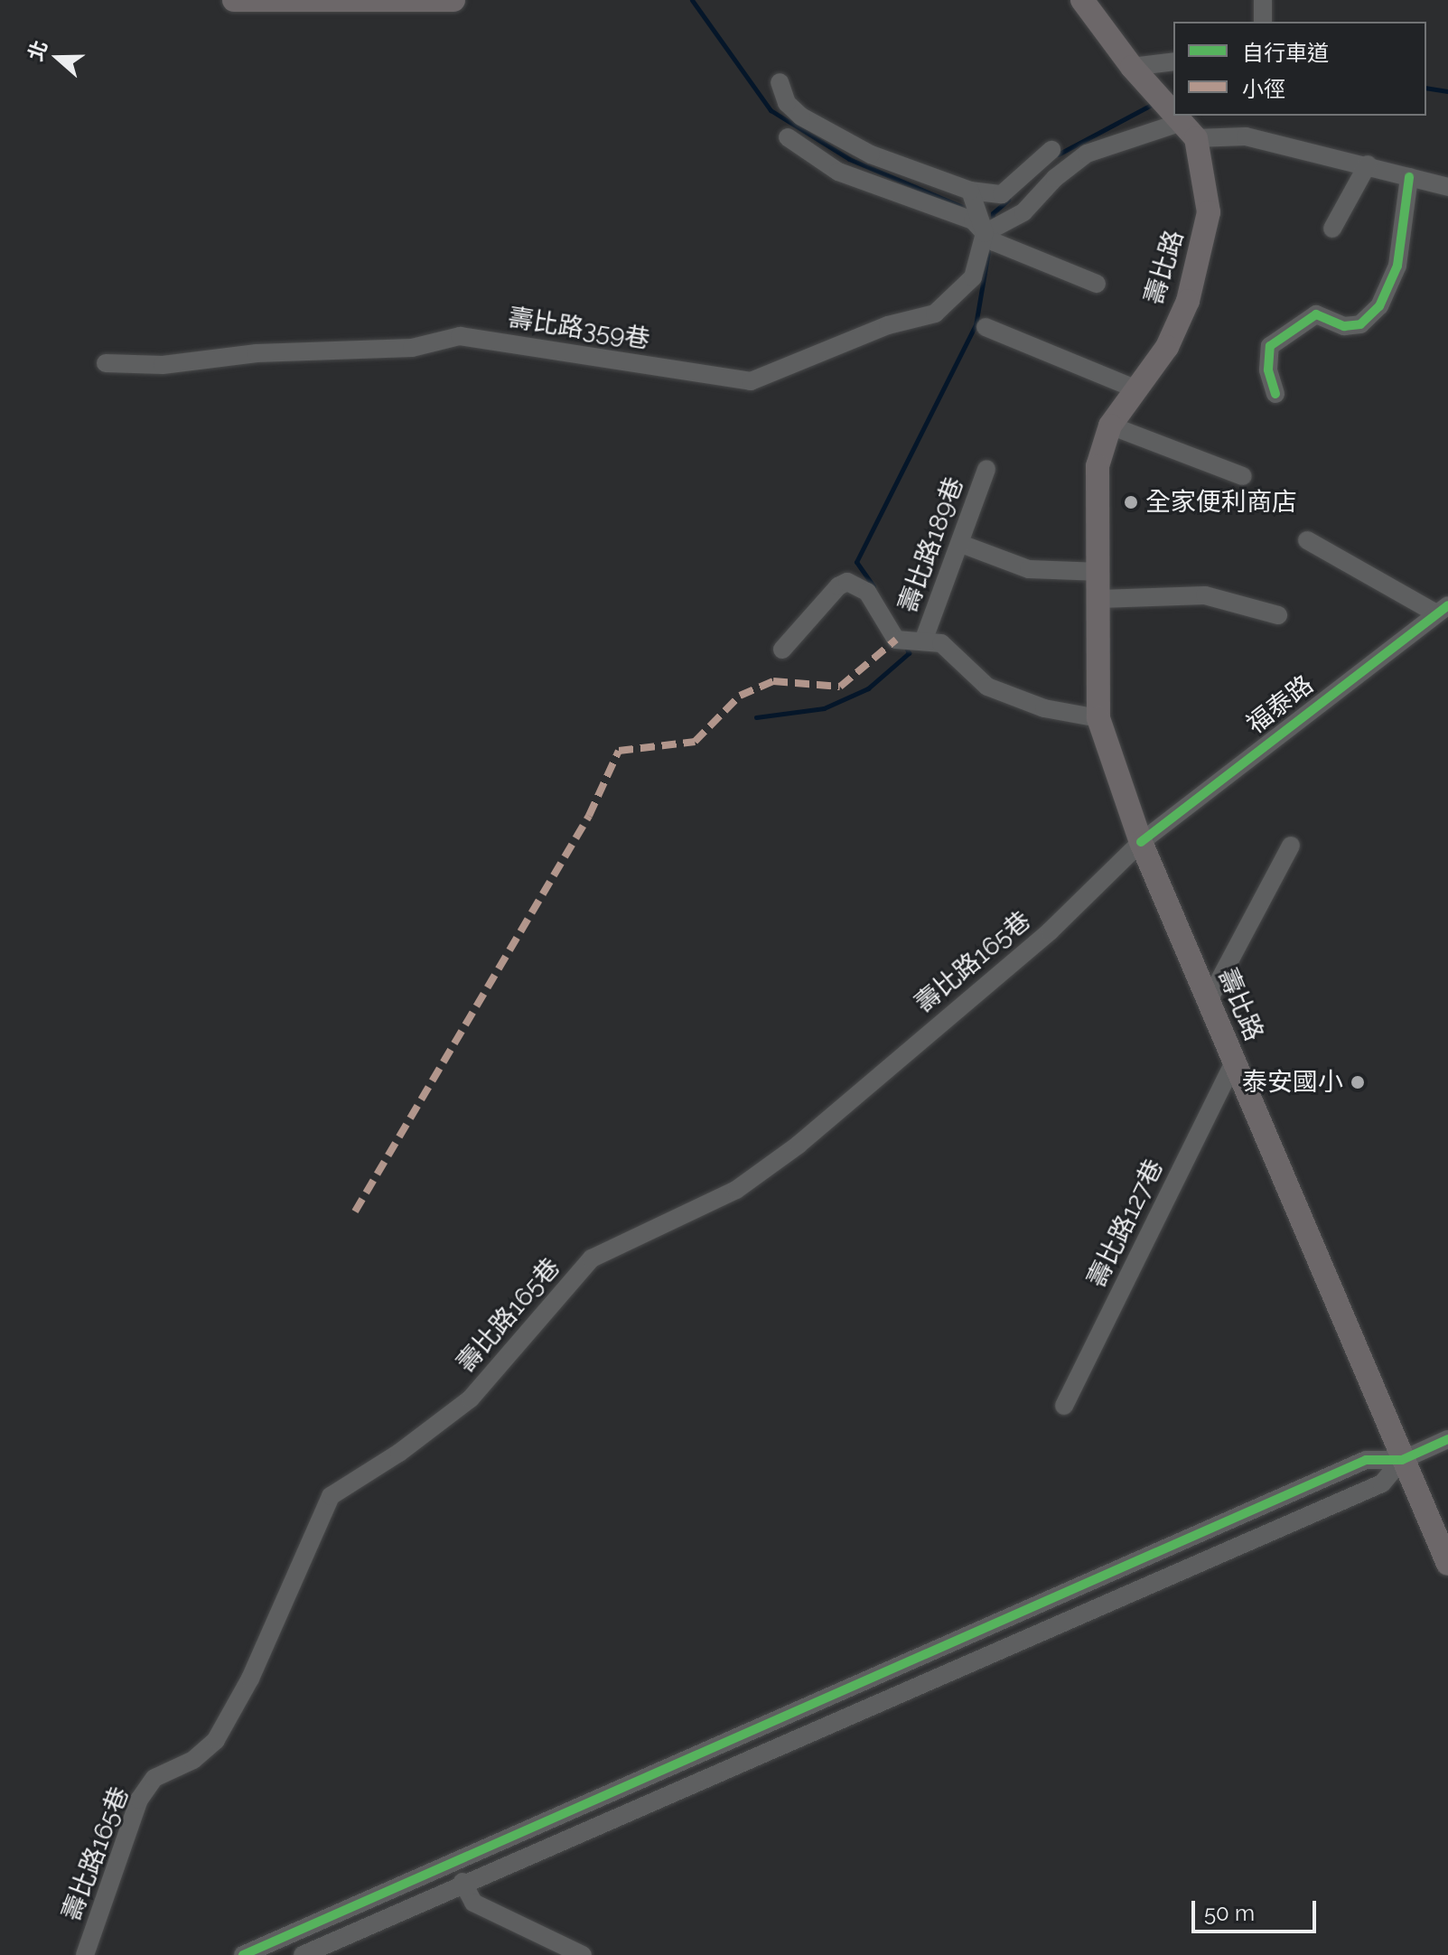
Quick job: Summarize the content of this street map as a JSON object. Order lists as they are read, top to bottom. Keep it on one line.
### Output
{"streets":{"main road":["壽比路"],"street":["壽比路359巷","壽比路189巷","福泰路","壽比路165巷","壽比路127巷"]},"crossings":[["壽比路","壽比路189巷"],["壽比路","福泰路"],["壽比路","壽比路165巷"],["壽比路","壽比路127巷"],["福泰路","壽比路165巷"]],"places":["全家便利商店","泰安國小"],"legend":["自行車道","小徑"],"scale_bar":"50 m","north":"left"}
